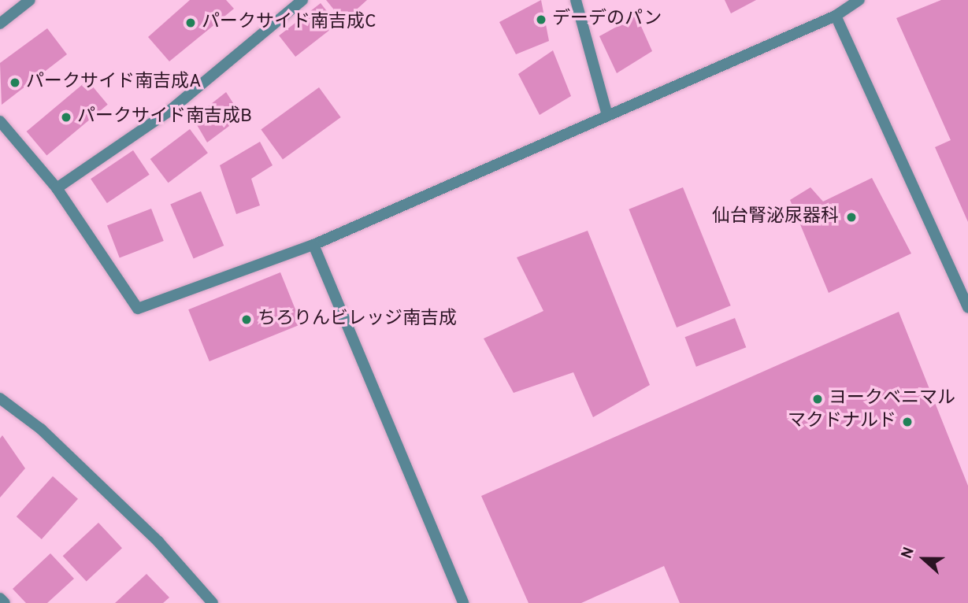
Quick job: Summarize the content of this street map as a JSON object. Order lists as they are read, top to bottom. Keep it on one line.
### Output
{"places":["デーデのパン","パークサイド南吉成C","パークサイド南吉成A","パークサイド南吉成B","仙台腎泌尿器科","ちろりんビレッジ南吉成","ヨークベニマル","マクドナルド"],"north":"left"}
